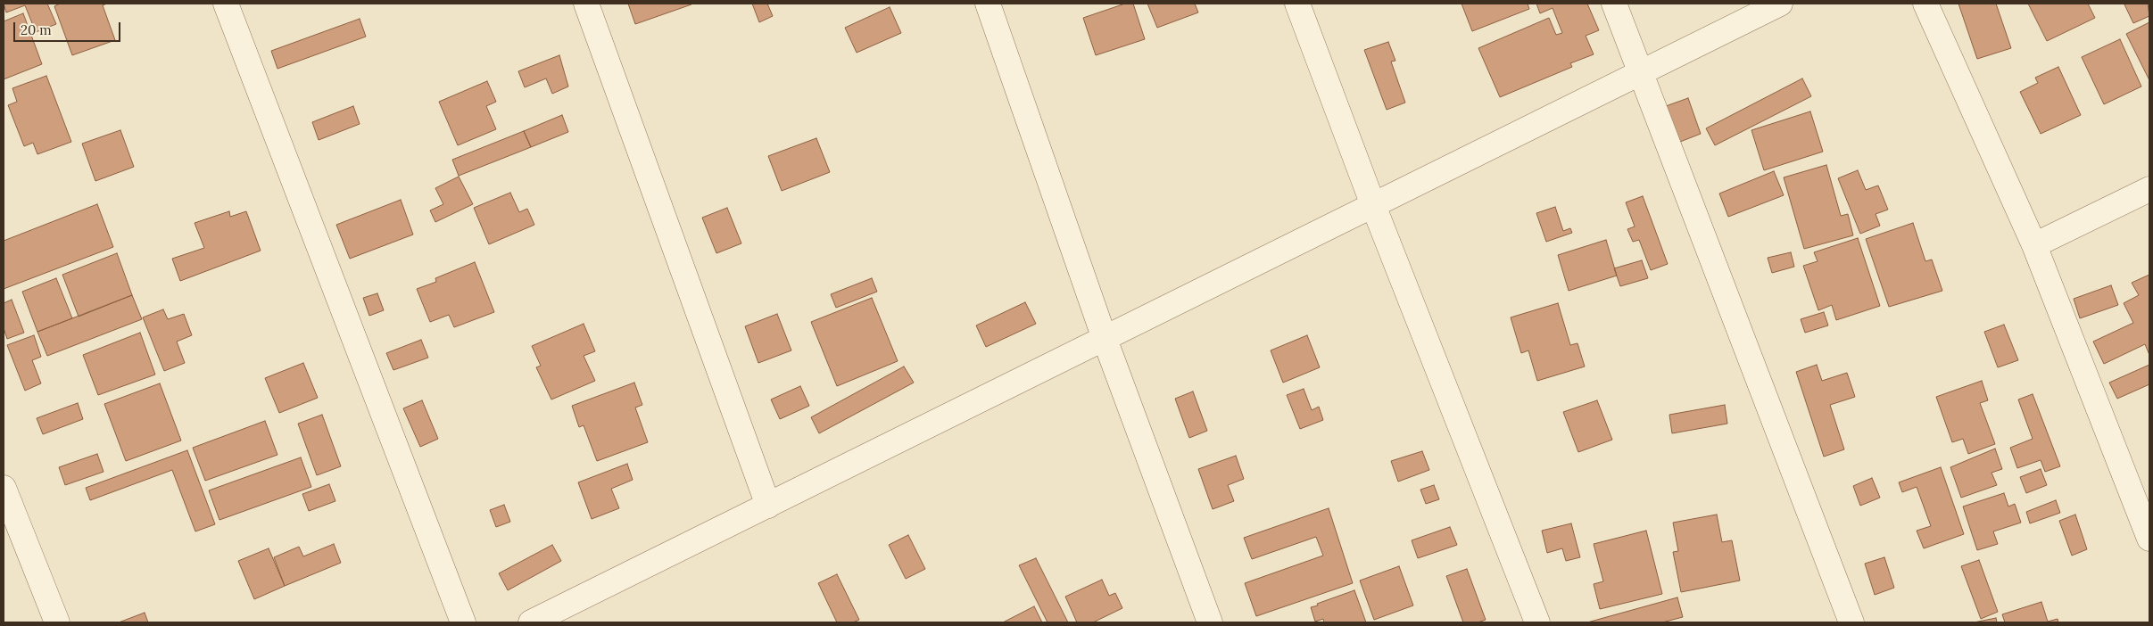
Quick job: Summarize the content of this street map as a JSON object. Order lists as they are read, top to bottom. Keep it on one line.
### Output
{"scale_bar":"20 m"}
